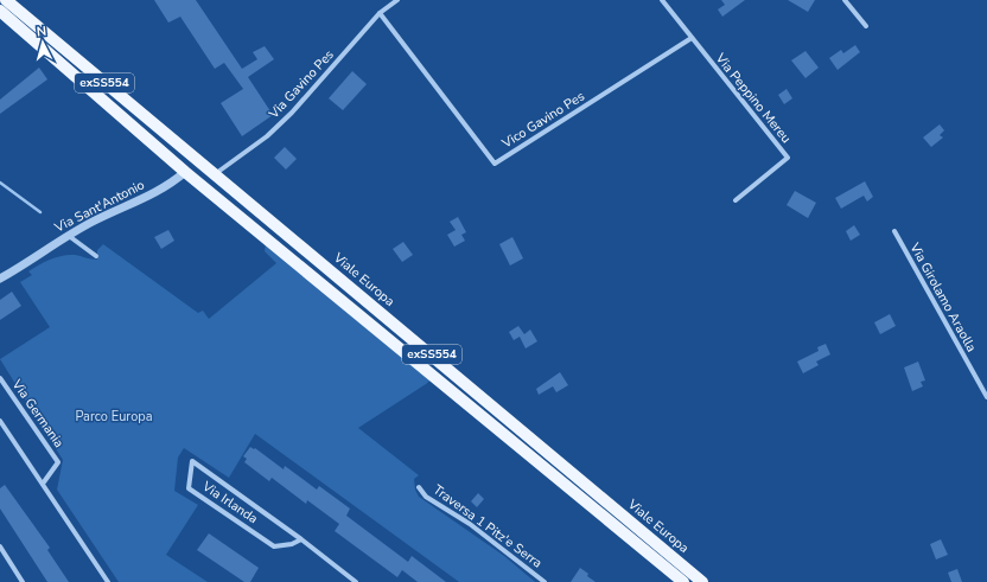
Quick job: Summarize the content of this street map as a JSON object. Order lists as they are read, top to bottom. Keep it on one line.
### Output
{"streets":{"main road":["exSS554","Viale Europa"],"street":["Via Gavino Pes","Via Peppino Mereu","Vico Gavino Pes","Via Sant'Antonio","Via Girolamo Araolla","Via Germania","Via Irlanda","Traversa 1 Pitz'e Serra"]},"crossings":[["Via Gavino Pes","Vico Gavino Pes"],["Via Gavino Pes","Viale Europa"],["Via Peppino Mereu","Vico Gavino Pes"],["Via Sant'Antonio","Viale Europa"]],"parks":["Parco Europa"],"north":"top"}
